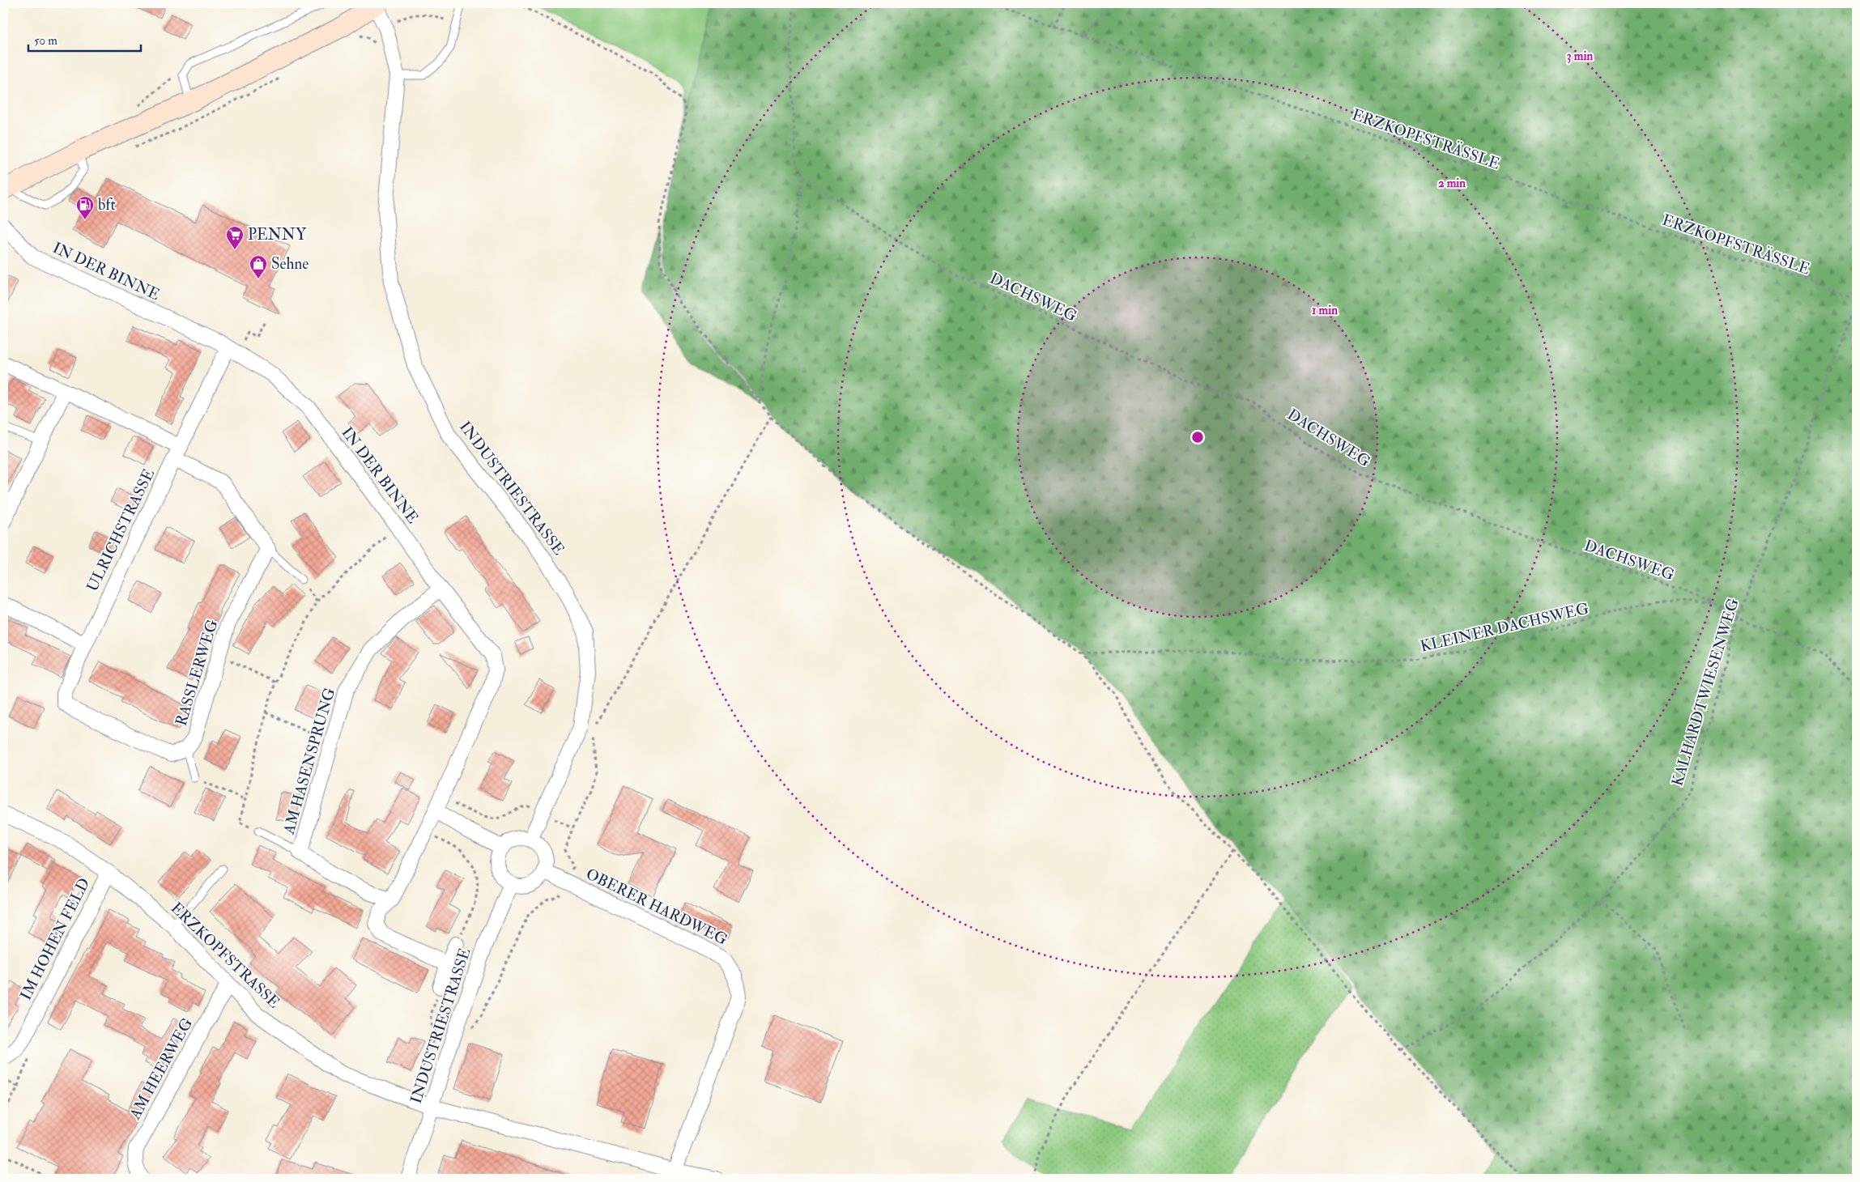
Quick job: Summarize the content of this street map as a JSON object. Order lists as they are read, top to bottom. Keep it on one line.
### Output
{"streets":{"street":["IN DER BINNE","INDUSTRIESTRASSE","ULRICHSTRASSE","RASSLERWEG","AM HASENSPRUNG","OBERER HARDWEG","IM HOHEN FELD","ERZKOPFSTRASSE","AM HEERWEG"],"path":["ERZKOPFSTRÄSSLE","DACHSWEG","KLEINER DACHSWEG","KALHARDTWIESENWEG"]},"crossings":[["IN DER BINNE","ULRICHSTRASSE"],["IN DER BINNE","AM HASENSPRUNG"],["DACHSWEG","KLEINER DACHSWEG"],["DACHSWEG","KALHARDTWIESENWEG"],["INDUSTRIESTRASSE","OBERER HARDWEG"],["INDUSTRIESTRASSE","ERZKOPFSTRASSE"],["ULRICHSTRASSE","RASSLERWEG"],["IM HOHEN FELD","ERZKOPFSTRASSE"],["ERZKOPFSTRASSE","AM HEERWEG"]],"places":{"fuel station":["bft"],"supermarket":["PENNY"],"shop":["Sehne"]},"scale_bar":"50 m","rings":["3 min","2 min","1 min"]}
